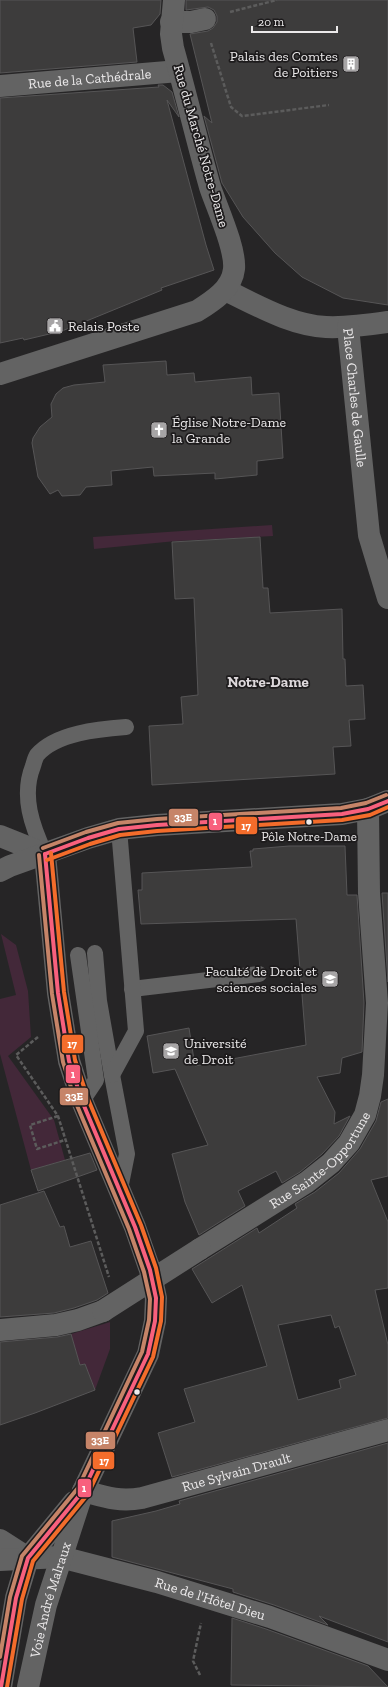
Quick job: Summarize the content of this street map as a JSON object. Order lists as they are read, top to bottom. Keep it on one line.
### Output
{"streets":{"street":["Rue de la Cathédrale","Rue du Marché Notre-Dame","Place Charles de Gaulle","Rue Sainte-Opportune","Rue Sylvain Drault","Rue de l'Hôtel Dieu","Voie André Malraux"]},"crossings":[["Rue de la Cathédrale","Rue du Marché Notre-Dame"],["Rue du Marché Notre-Dame","Place Charles de Gaulle"],["Rue Sylvain Drault","Voie André Malraux"],["Rue de l'Hôtel Dieu","Voie André Malraux"]],"districts":["Notre-Dame"],"places":{"building":["Palais des Comtes de Poitiers"],"public building":["Relais Poste"],"church":["Église Notre-Dame la Grande"],"other":["Pôle Notre-Dame"],"school or university":["Faculté de Droit et sciences sociales","Université de Droit"]},"lines":["transit line 33E","transit line 1","transit line 17"],"scale_bar":"20 m"}
